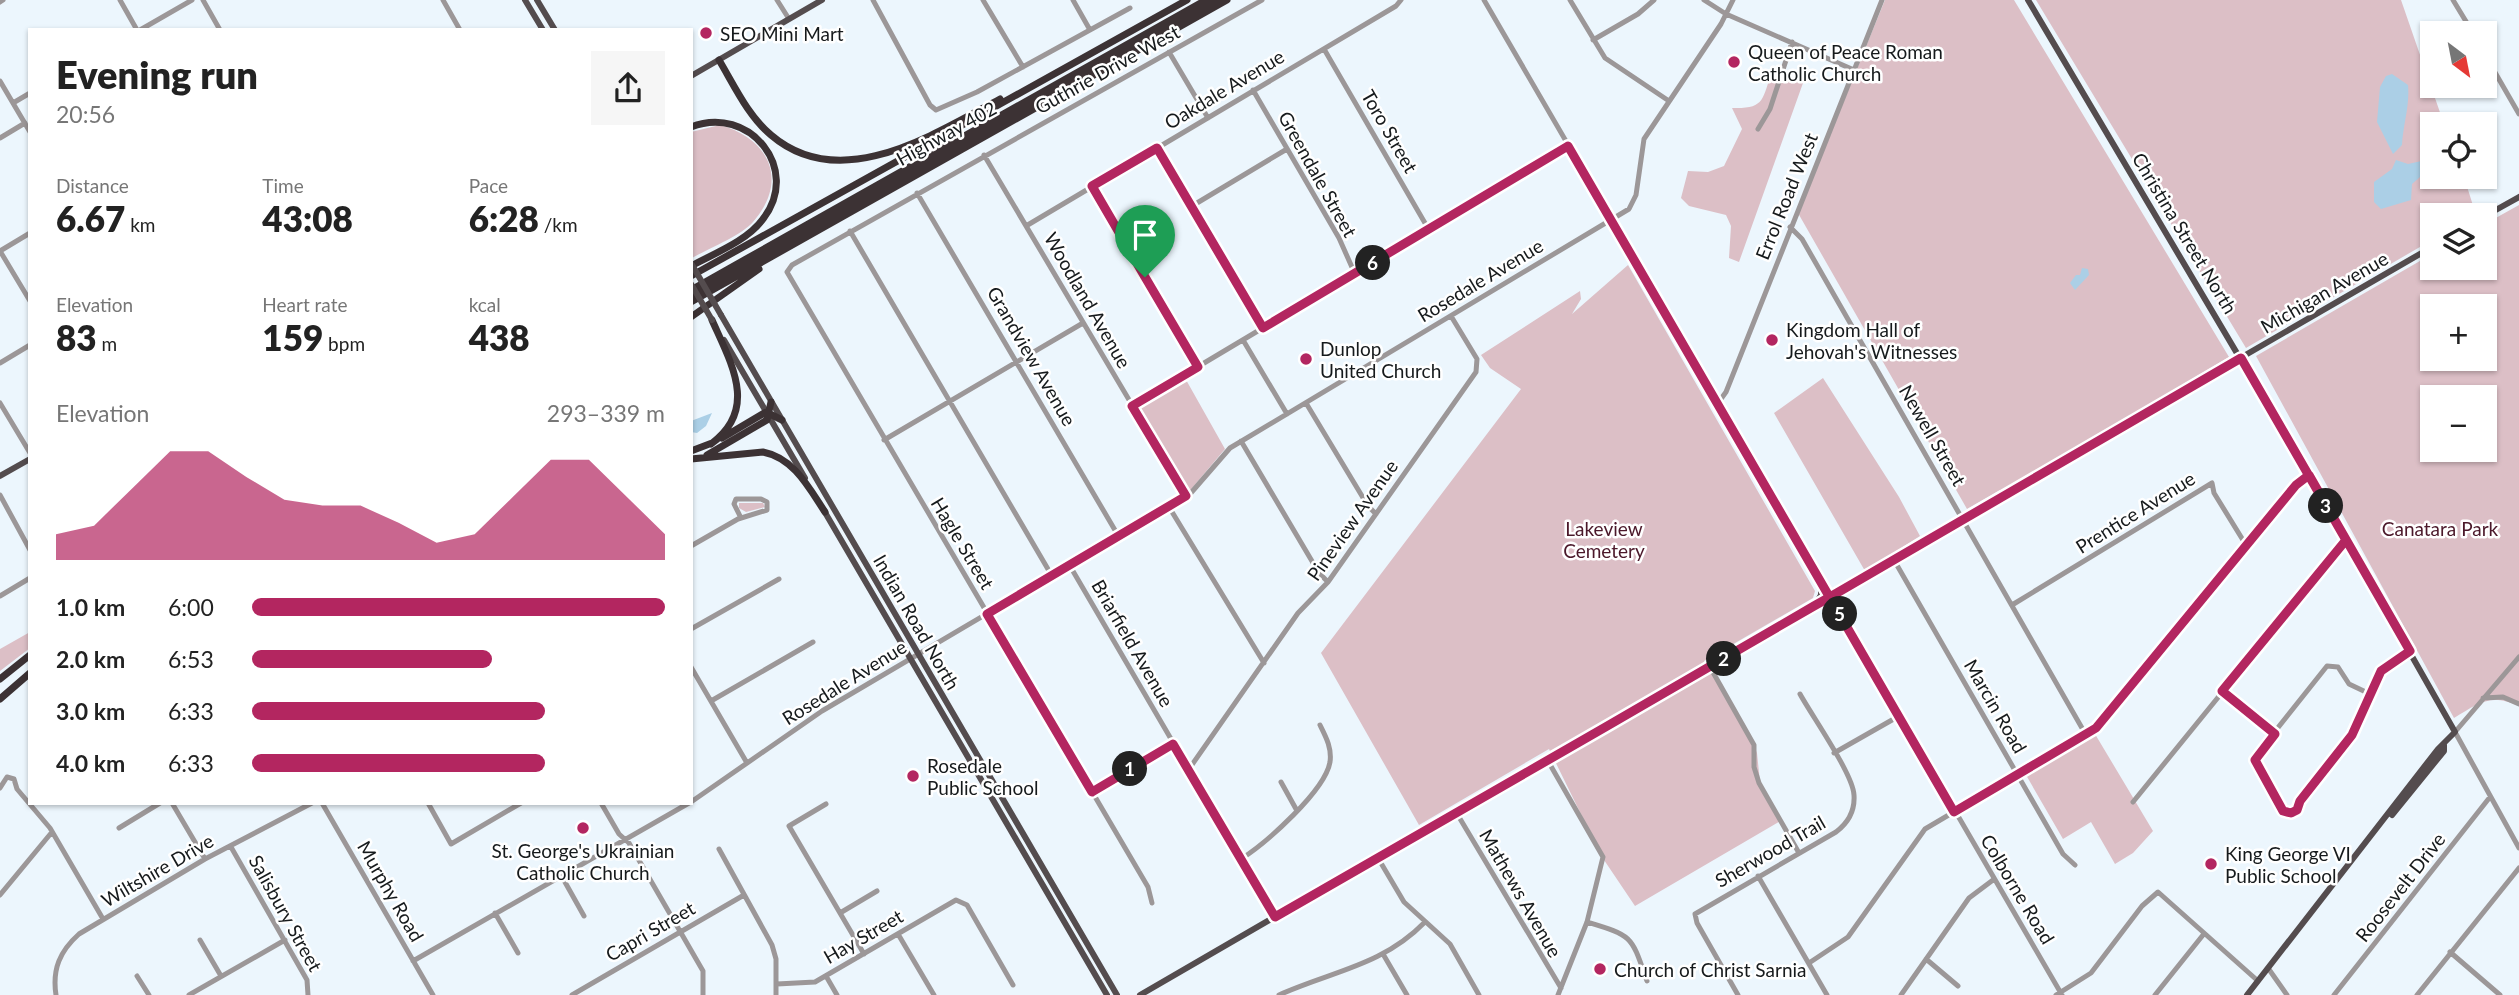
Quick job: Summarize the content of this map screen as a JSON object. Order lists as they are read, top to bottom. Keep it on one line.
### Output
{"streets":{"highway":["Highway 402"],"main road":["Christina Street North","Michigan Avenue","Indian Road North"],"street":["Guthrie Drive West","Oakdale Avenue","Toro Street","Greendale Street","Errol Road West","Rosedale Avenue","Woodland Avenue","Grandview Avenue","Newell Street","Prentice Avenue","Pineview Avenue","Hagle Street","Briarfield Avenue","Marcin Road","Sherwood Trail","Wiltshire Drive","Roosevelt Drive","Colborne Road","Murphy Road","Mathews Avenue","Salisbury Street","Capri Street","Hay Street"]},"crossings":[["Guthrie Drive West","Woodland Avenue"],["Guthrie Drive West","Grandview Avenue"],["Guthrie Drive West","Hagle Street"],["Oakdale Avenue","Toro Street"],["Oakdale Avenue","Greendale Street"],["Oakdale Avenue","Woodland Avenue"],["Errol Road West","Newell Street"],["Errol Road West","Colborne Road"],["Christina Street North","Michigan Avenue"],["Christina Street North","Roosevelt Drive"],["Rosedale Avenue","Woodland Avenue"],["Rosedale Avenue","Grandview Avenue"],["Rosedale Avenue","Pineview Avenue"],["Rosedale Avenue","Hagle Street"],["Rosedale Avenue","Indian Road North"],["Rosedale Avenue","Briarfield Avenue"],["Rosedale Avenue","Colborne Road"],["Rosedale Avenue","Murphy Road"],["Michigan Avenue","Newell Street"],["Michigan Avenue","Briarfield Avenue"],["Michigan Avenue","Marcin Road"],["Michigan Avenue","Colborne Road"],["Michigan Avenue","Mathews Avenue"],["Newell Street","Prentice Avenue"],["Pineview Avenue","Briarfield Avenue"],["Wiltshire Drive","Salisbury Street"]],"parks":["Lakeview Cemetery","Canatara Park"],"places":["SEO Mini Mart","Queen of Peace Roman Catholic Church","Kingdom Hall of Jehovah's Witnesses","Dunlop United Church","Rosedale Public School","St. George's Ukrainian Catholic Church","King George VI Public School","Church of Christ Sarnia"],"north":"bottom right","page":{"map_buttons":["+","−"],"heading":["Evening run","20:56"],"stats":[["Distance","6.67 km"],["Time","43:08"],["Pace","6:28 /km"],["Elevation","83 m"],["Heart rate","159 bpm"],["kcal","438"]],"pins":["6","3","5","2","1"],"chart":["Elevation","293–339 m"],"list":[{"name":"1.0 km","note":"6:00"},{"name":"2.0 km","note":"6:53"},{"name":"3.0 km","note":"6:33"},{"name":"4.0 km","note":"6:33"}]}}
